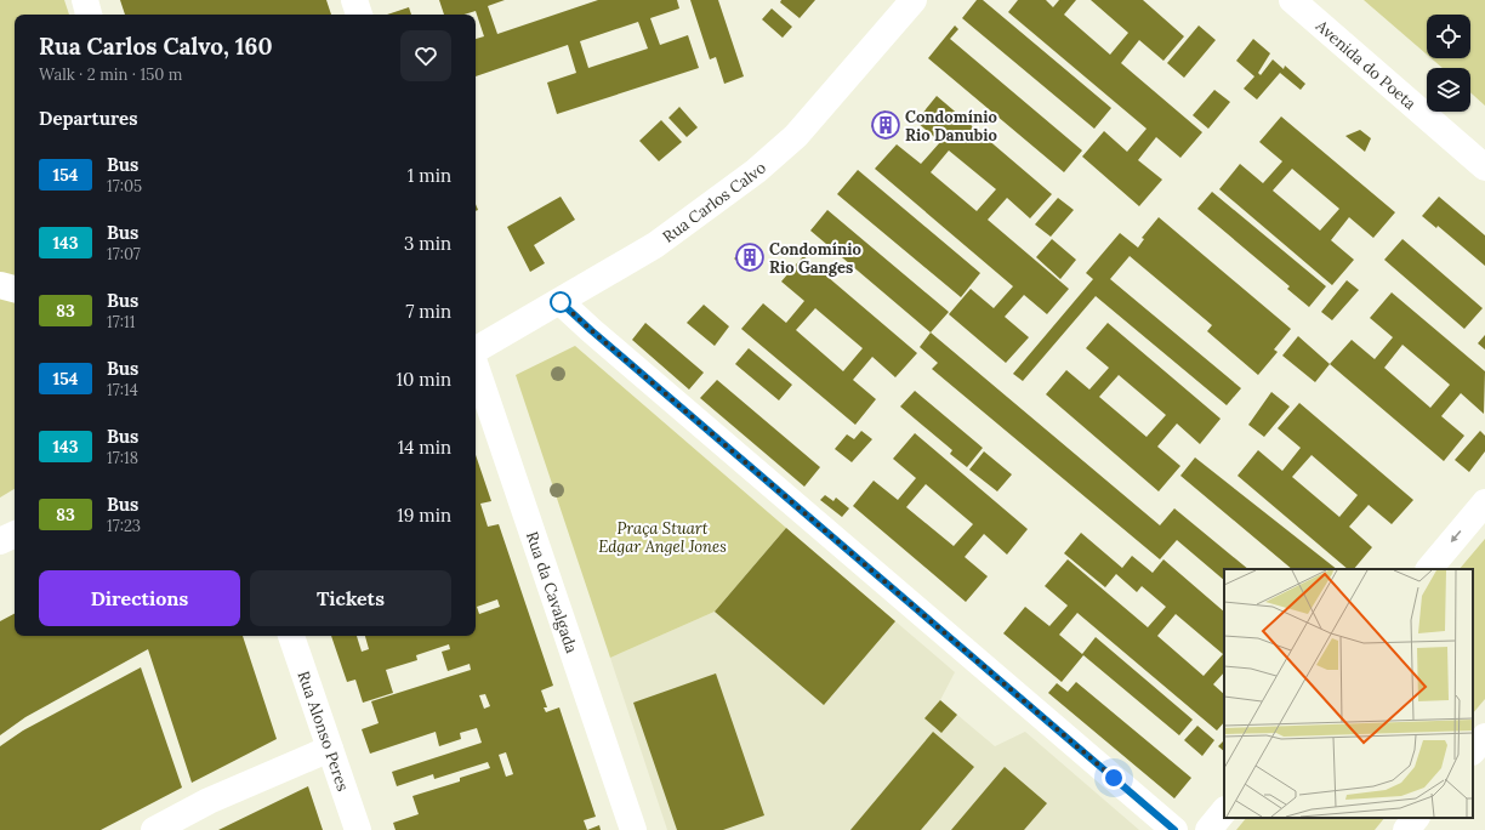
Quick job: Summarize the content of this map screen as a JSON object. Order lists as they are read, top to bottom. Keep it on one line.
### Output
{"streets":{"street":["Avenida do Poeta","Rua Carlos Calvo","Rua da Cavalgada","Rua Alonso Peres"]},"parks":["Praça Stuart Edgar Angel Jones"],"places":{"building":["Condomínio Rio Danubio","Condomínio Rio Ganges"]},"lines":["bus line 154"],"page":{"heading":[["Rua Carlos Calvo, 160","Walk · 2 min · 150 m"],"Departures"],"list":[{"mark":"154","name":"Bus","note":"17:05","value":"1 min"},{"mark":"143","name":"Bus","note":"17:07","value":"3 min"},{"mark":"83","name":"Bus","note":"17:11","value":"7 min"},{"mark":"154","name":"Bus","note":"17:14","value":"10 min"},{"mark":"143","name":"Bus","note":"17:18","value":"14 min"},{"mark":"83","name":"Bus","note":"17:23","value":"19 min"}],"buttons":["Directions","Tickets"]}}
